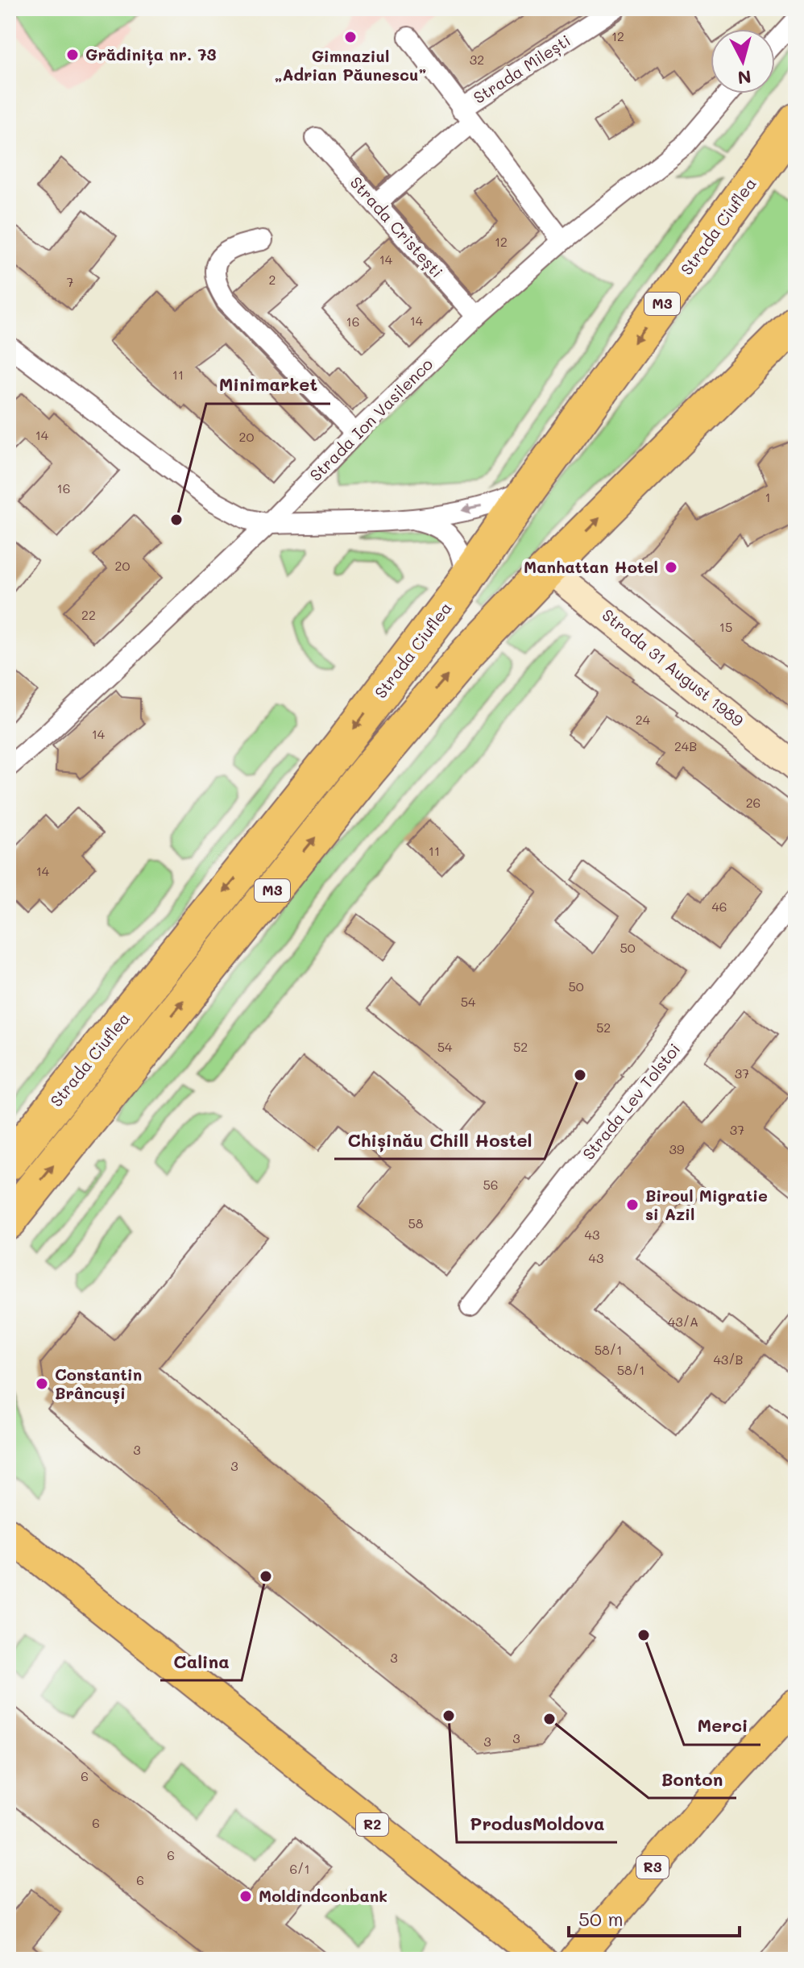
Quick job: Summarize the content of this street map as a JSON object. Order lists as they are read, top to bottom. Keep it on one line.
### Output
{"streets":{"highway":["Strada Ciuflea","M3"],"main road":["R2","R3"],"street":["Strada Milești","Strada Cristești","Strada Ion Vasilenco","Strada 31 August 1989","Strada Lev Tolstoi"]},"crossings":[["Strada Milești","Strada Cristești"],["Strada Milești","Strada Ion Vasilenco"],["Strada Cristești","Strada Ion Vasilenco"],["M3","Strada 31 August 1989"]],"places":["Gimnaziul „Adrian Păunescu”","Grădinița nr. 73","Minimarket","Manhattan Hotel","Chișinău Chill Hostel","Biroul Migratie si Azil","Constantin Brâncuși","Calina","Merci","ProdusMoldova","Bonton","Moldindconbank"],"house_numbers":["12","32","12","14","2","7","14","16","11","14","20","16","1","20","22","15","24","14","24B","26","11","14","46","50","50","54","52","54","52","37","37","39","56","58","43","43","43/A","58/1","43/B","58/1","3","3","3","3","3","6","6","6","6/1","6"],"scale_bar":"50 m","north":"bottom"}
